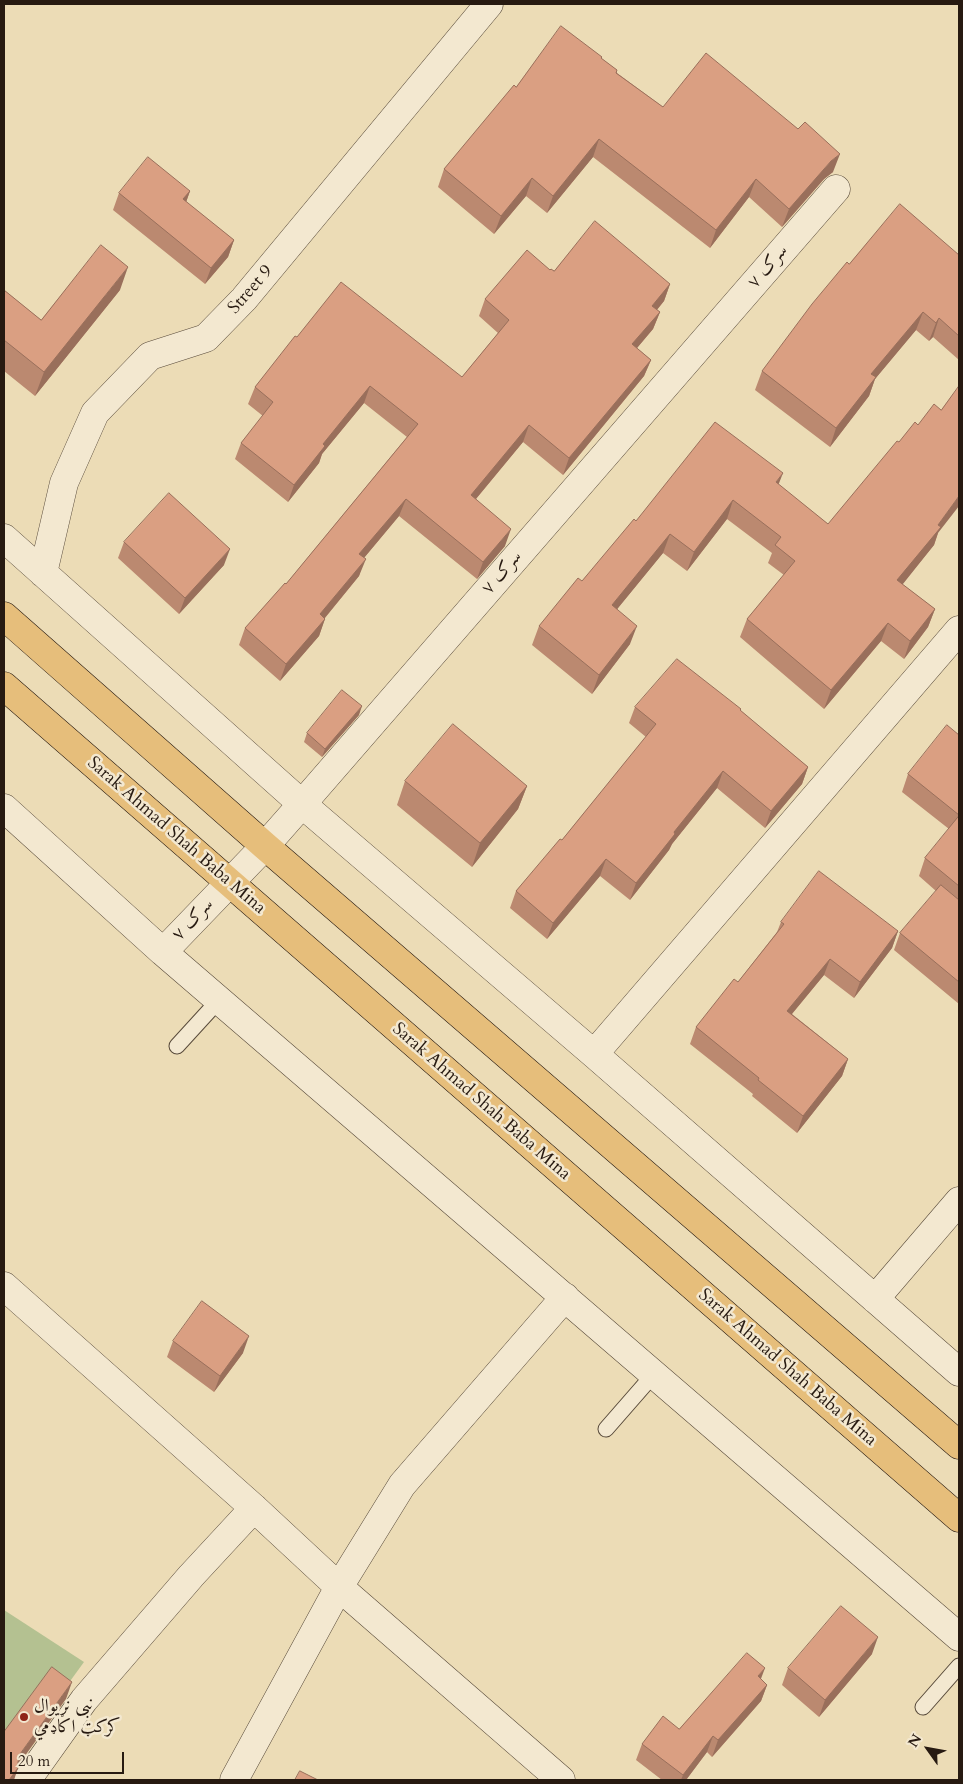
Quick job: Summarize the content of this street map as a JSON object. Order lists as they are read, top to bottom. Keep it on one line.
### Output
{"streets":{"highway":["Sarak Ahmad Shah Baba Mina"],"street":["سرک ۷","Street 9"]},"crossings":[["سرک ۷","Sarak Ahmad Shah Baba Mina"]],"places":["نبی نړیوال کرکټ اکاډمي"],"scale_bar":"20 m","north":"top left"}
